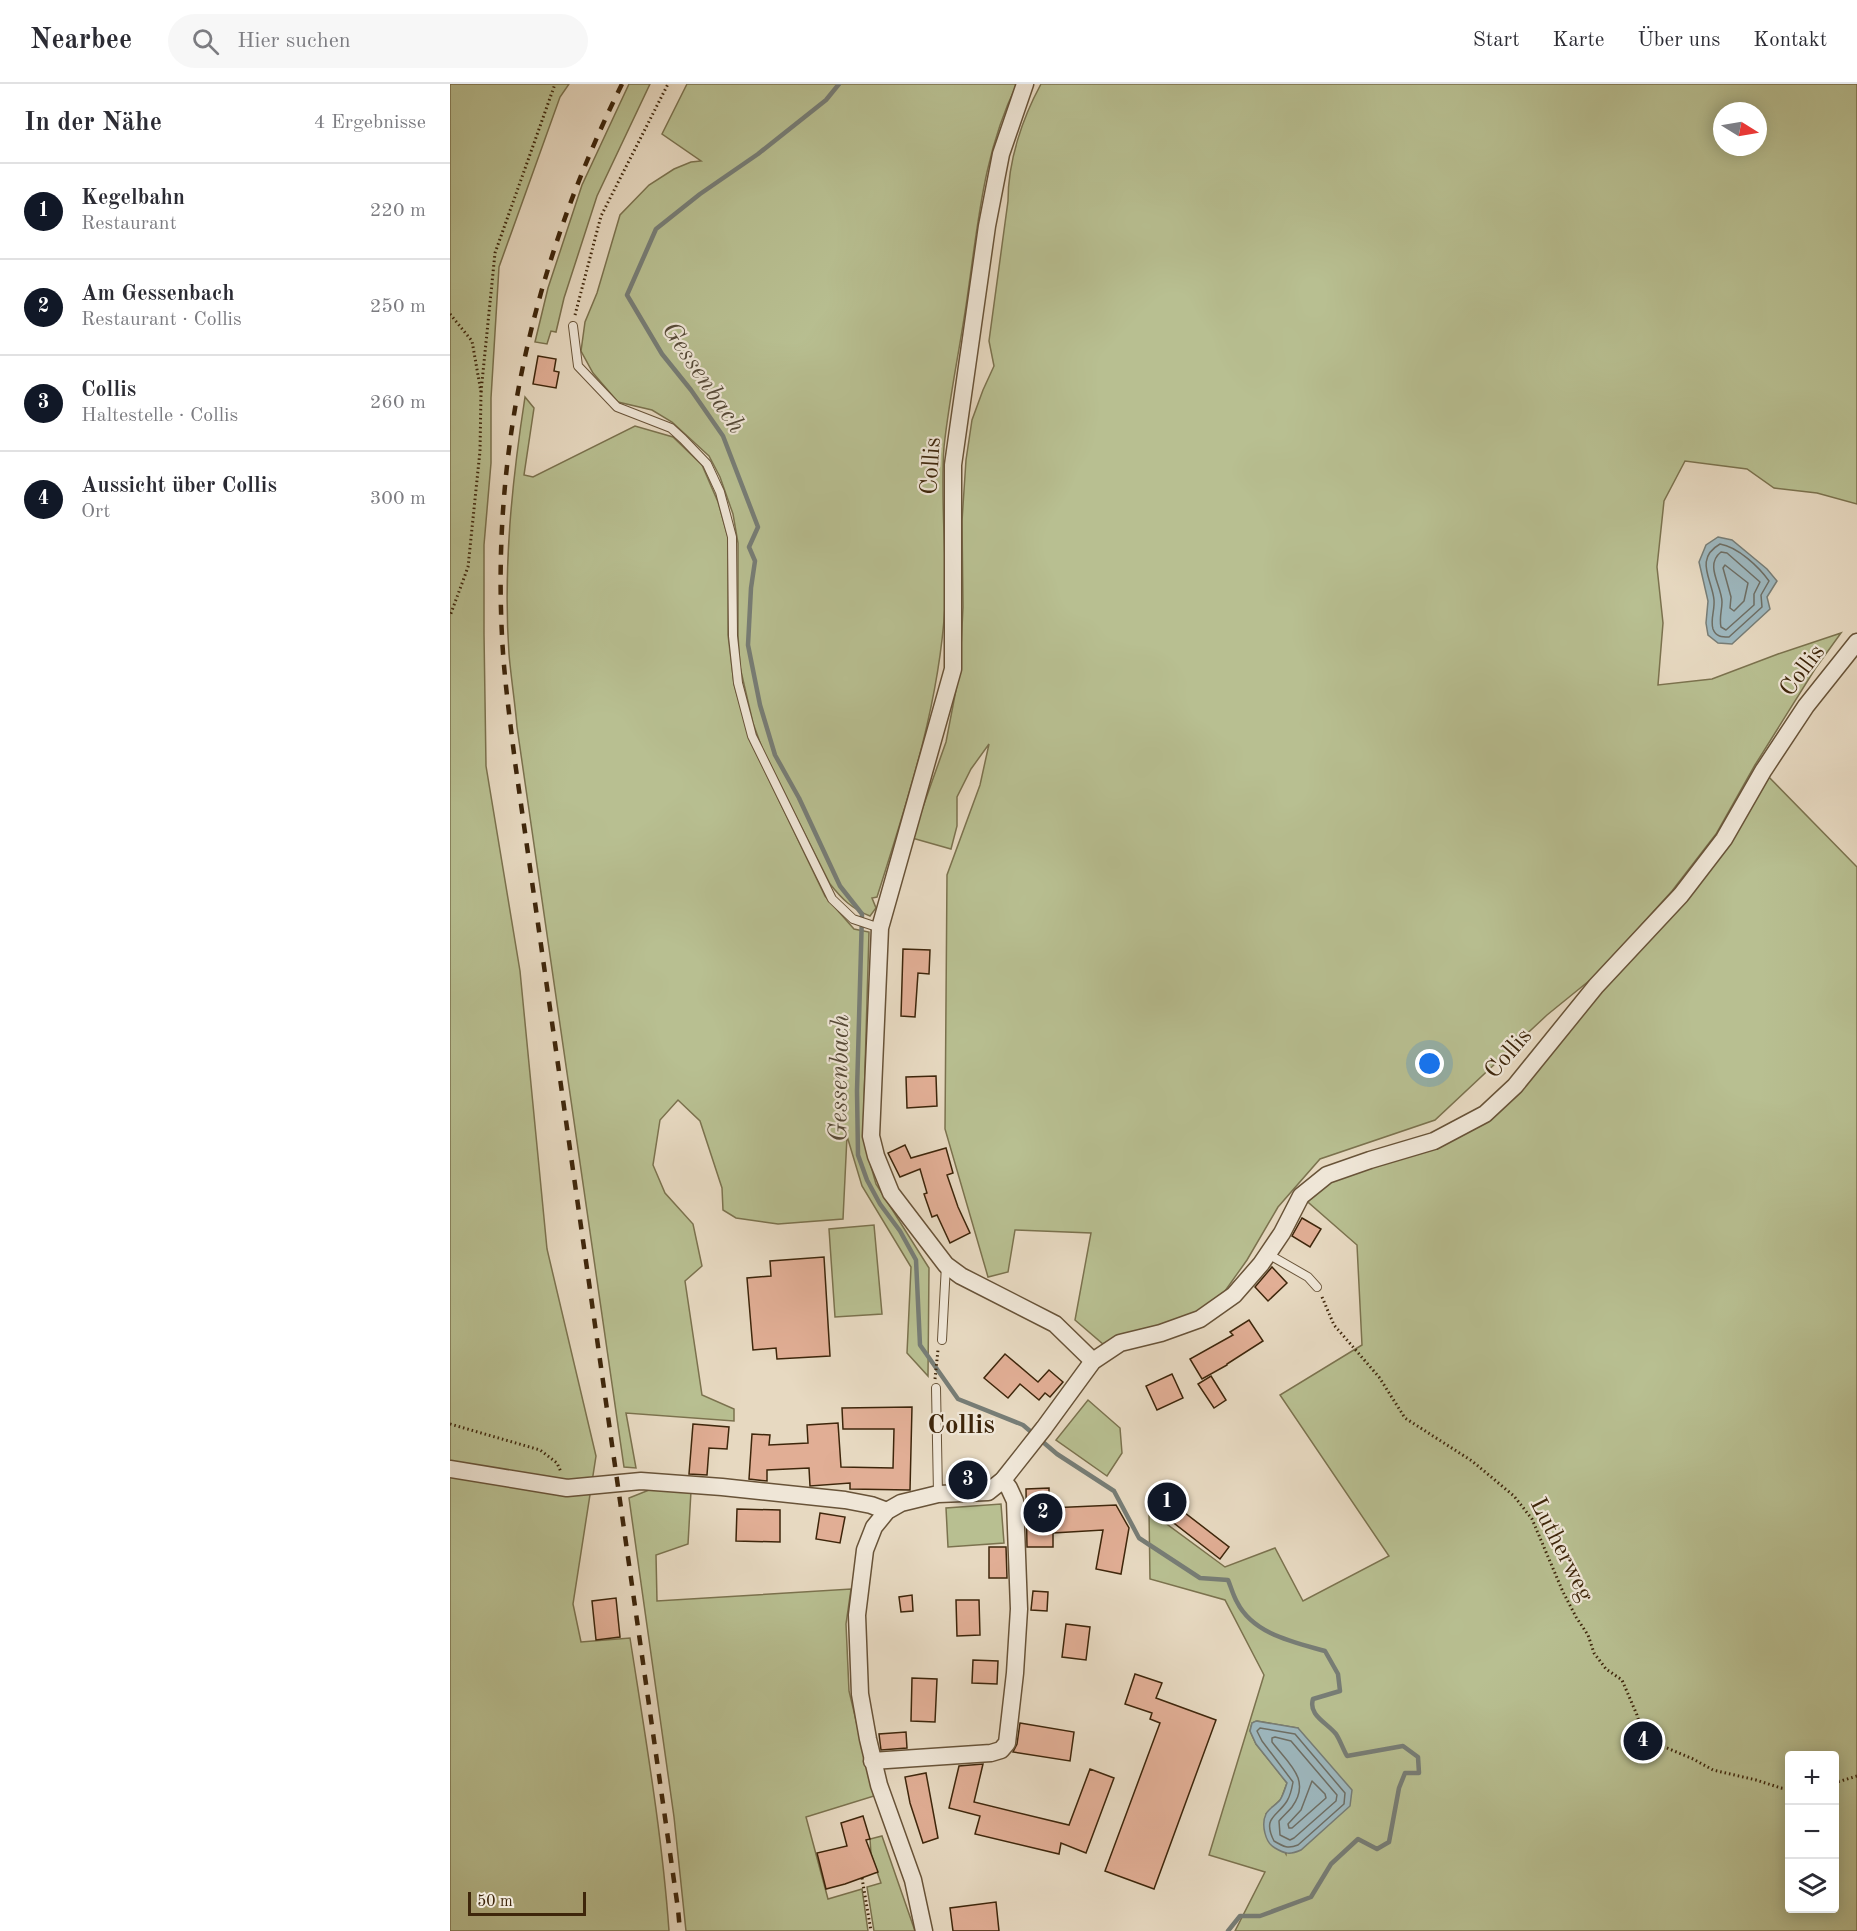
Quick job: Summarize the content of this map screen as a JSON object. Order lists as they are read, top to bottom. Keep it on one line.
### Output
{"streets":{"street":["Collis"],"path":["Lutherweg"]},"districts":["Collis"],"water":["Gessenbach"],"scale_bar":"50 m","north":"right","page":{"header":"Nearbee","search":"Hier suchen","nav":["Start","Karte","Über uns","Kontakt"],"heading":["In der Nähe","4 Ergebnisse"],"list":[{"mark":"1","name":"Kegelbahn","note":"Restaurant","value":"220 m"},{"mark":"2","name":"Am Gessenbach","note":"Restaurant · Collis","value":"250 m"},{"mark":"3","name":"Collis","note":"Haltestelle · Collis","value":"260 m"},{"mark":"4","name":"Aussicht über Collis","note":"Ort","value":"300 m"}],"pins":["3","1","2","4"],"map_buttons":["+","−"],"scale":"50 m"}}
